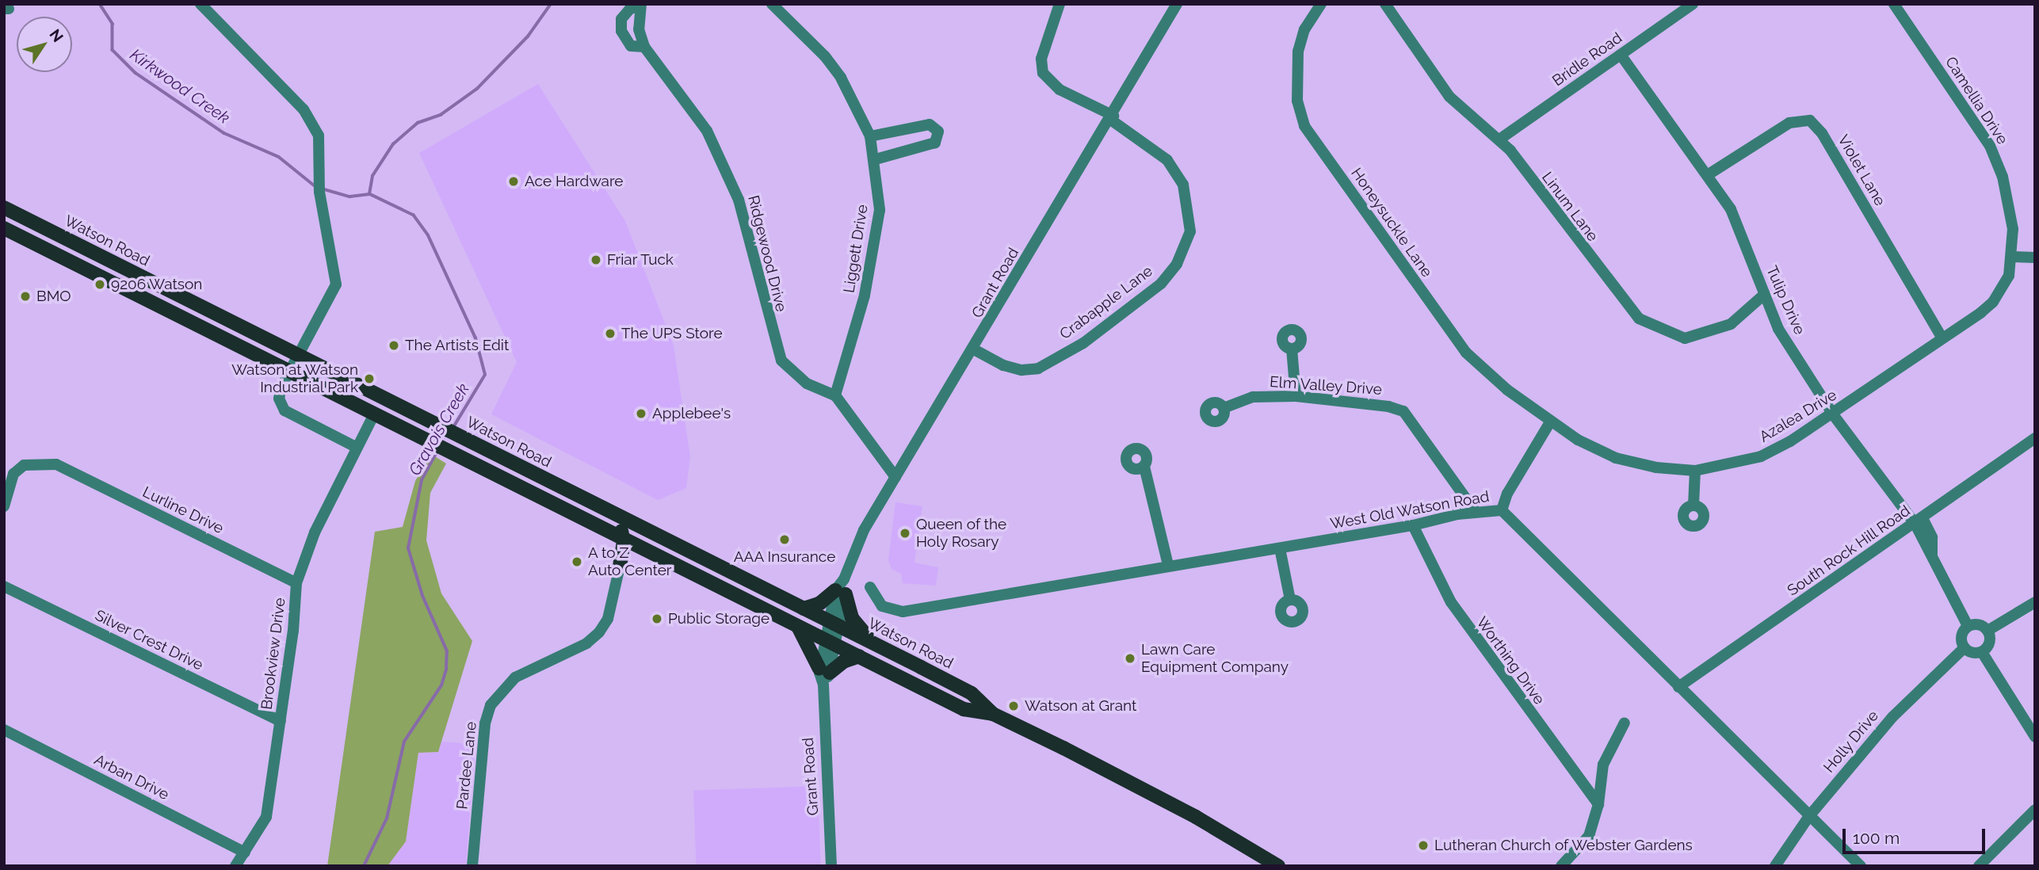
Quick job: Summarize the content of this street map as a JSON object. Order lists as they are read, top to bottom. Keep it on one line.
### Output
{"streets":{"main road":["Watson Road"],"street":["Bridle Road","Camellia Drive","Violet Lane","Linum Lane","Honeysuckle Lane","Liggett Drive","Ridgewood Drive","Grant Road","Tulip Drive","Crabapple Lane","Elm Valley Drive","Azalea Drive","Lurline Drive","West Old Watson Road","South Rock Hill Road","Silver Crest Drive","Brookview Drive","Worthing Drive","Holly Drive","Pardee Lane","Arban Drive"]},"crossings":[["Bridle Road","Linum Lane"],["Bridle Road","Tulip Drive"],["Camellia Drive","Azalea Drive"],["Violet Lane","Tulip Drive"],["Violet Lane","Azalea Drive"],["Linum Lane","Tulip Drive"],["Honeysuckle Lane","Azalea Drive"],["Watson Road","Grant Road"],["Watson Road","Brookview Drive"],["Liggett Drive","Ridgewood Drive"],["Grant Road","Crabapple Lane"],["Tulip Drive","Azalea Drive"],["Tulip Drive","South Rock Hill Road"],["Tulip Drive","Holly Drive"],["Elm Valley Drive","West Old Watson Road"],["Lurline Drive","Brookview Drive"],["West Old Watson Road","South Rock Hill Road"],["West Old Watson Road","Worthing Drive"],["West Old Watson Road","Holly Drive"],["Silver Crest Drive","Brookview Drive"],["Brookview Drive","Arban Drive"]],"water":["Kirkwood Creek","Gravois Creek"],"places":["Ace Hardware","Friar Tuck","9206 Watson","BMO","The UPS Store","The Artists Edit","Watson at Watson Industrial Park","Applebee's","Queen of the Holy Rosary","AAA Insurance","A to Z Auto Center","Public Storage","Lawn Care Equipment Company","Watson at Grant","Lutheran Church of Webster Gardens"],"scale_bar":"100 m","north":"top right"}
